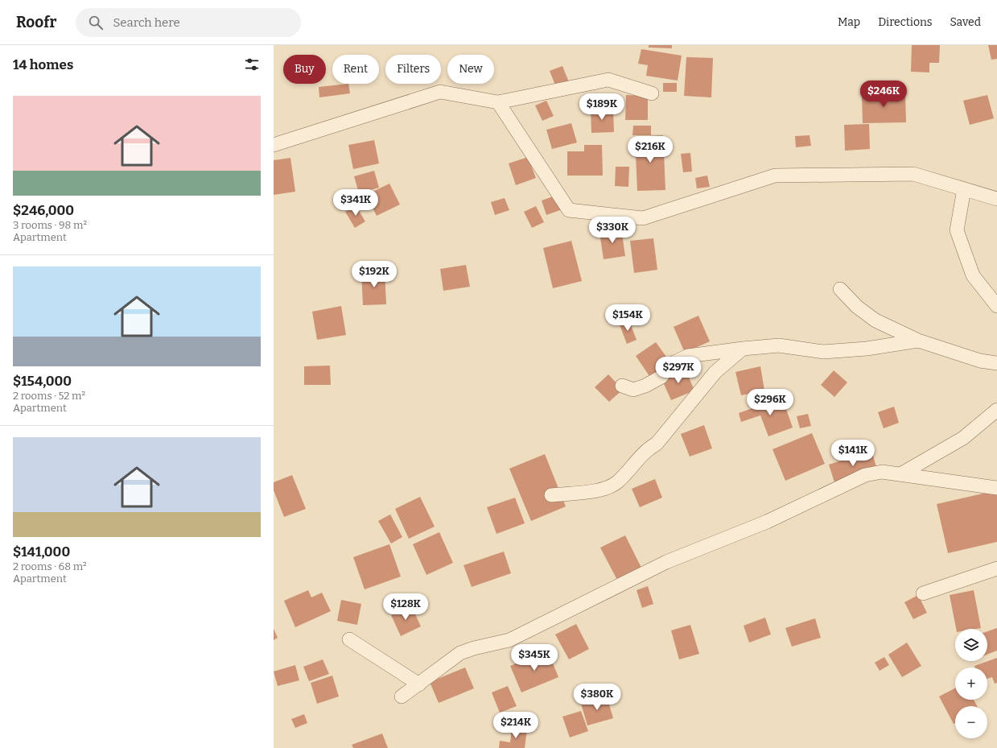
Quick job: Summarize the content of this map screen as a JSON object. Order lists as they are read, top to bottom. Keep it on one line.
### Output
{"page":{"header":"Roofr","search":"Search here","nav":["Map","Directions","Saved"],"heading":"14 homes","chip":["Buy","Rent","Filters","New"],"price":["$246K","$189K","$216K","$341K","$330K","$192K","$154K","$297K","$296K","$141K","$128K","$345K","$380K","$214K"],"list":[{"name":"$246,000","note":"3 rooms · 98 m² · Apartment"},{"name":"$154,000","note":"2 rooms · 52 m² · Apartment"},{"name":"$141,000","note":"2 rooms · 68 m² · Apartment"}],"map_buttons":["+","−"]}}
